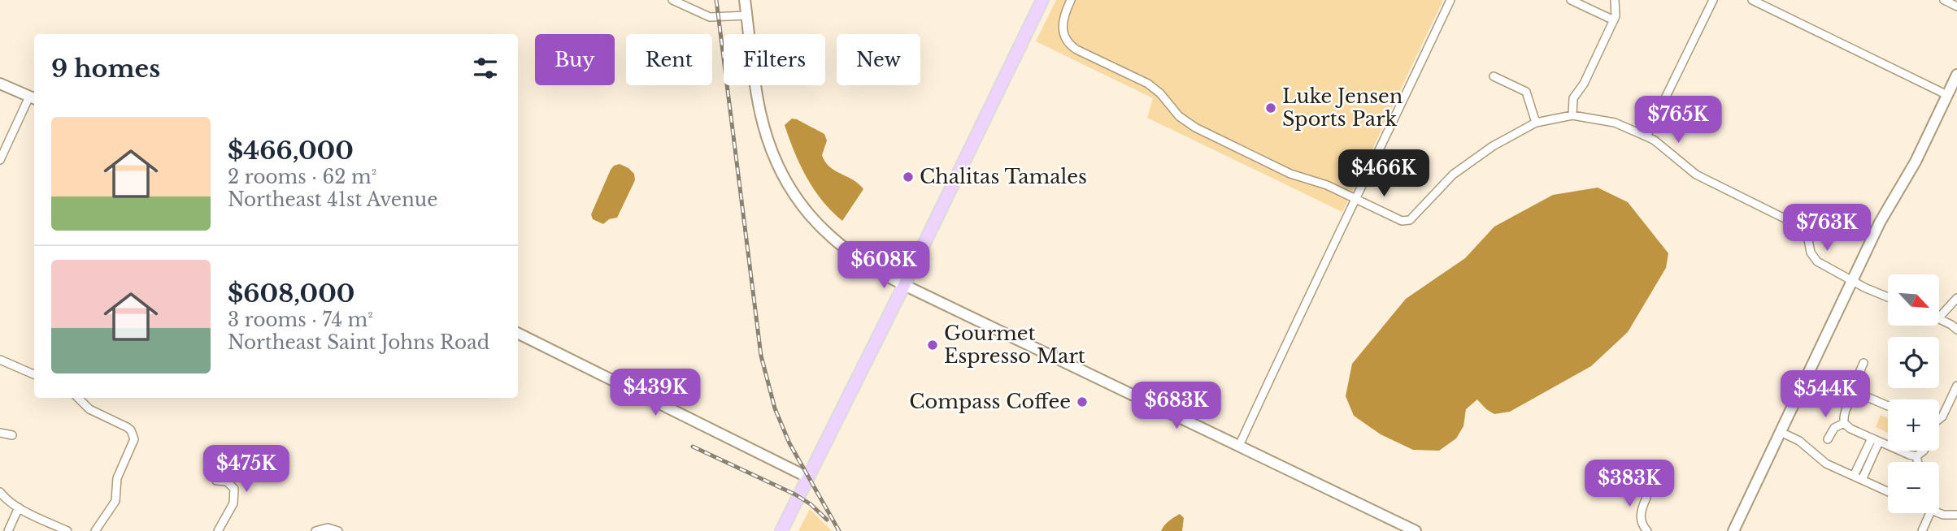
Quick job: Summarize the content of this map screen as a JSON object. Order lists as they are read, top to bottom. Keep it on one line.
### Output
{"places":["Luke Jensen Sports Park","Chalitas Tamales","Gourmet Espresso Mart","Compass Coffee"],"north":"bottom right","page":{"chip":["Buy","Rent","Filters","New"],"heading":"9 homes","price":["$765K","$466K","$763K","$608K","$439K","$544K","$683K","$475K","$383K"],"list":[{"name":"$466,000","note":"2 rooms · 62 m² · Northeast 41st Avenue"},{"name":"$608,000","note":"3 rooms · 74 m² · Northeast Saint Johns Road"}],"map_buttons":["+","−"]}}
